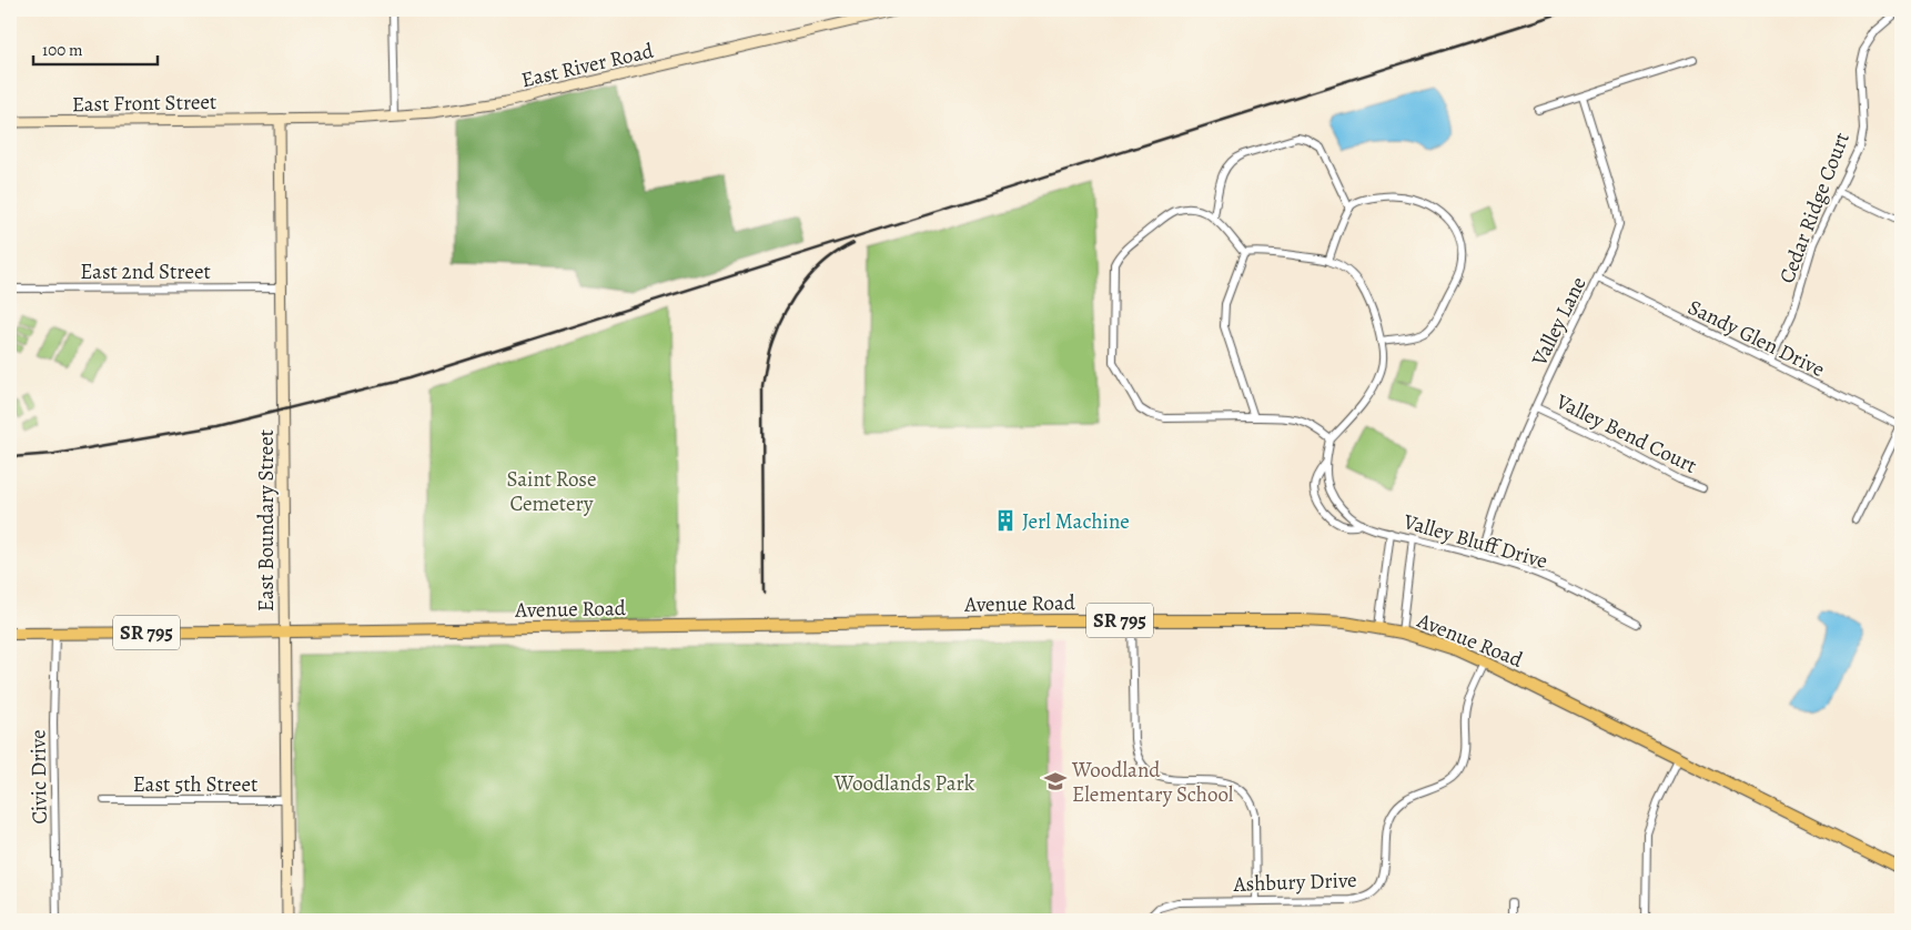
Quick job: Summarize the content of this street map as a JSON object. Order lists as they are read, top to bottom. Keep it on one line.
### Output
{"streets":{"main road":["East River Road","East Front Street","East Boundary Street","Avenue Road","SR 795"],"street":["Cedar Ridge Court","East 2nd Street","Valley Lane","Sandy Glen Drive","Valley Bend Court","Valley Bluff Drive","Civic Drive","East 5th Street","Ashbury Drive"]},"crossings":[["East River Road","East Front Street"],["East River Road","East Boundary Street"],["East Front Street","East Boundary Street"],["Cedar Ridge Court","Sandy Glen Drive"],["East 2nd Street","East Boundary Street"],["Valley Lane","Sandy Glen Drive"],["Valley Lane","Valley Bend Court"],["Valley Lane","Valley Bluff Drive"],["East Boundary Street","Avenue Road"],["East Boundary Street","SR 795"],["East Boundary Street","East 5th Street"],["Avenue Road","SR 795"],["Avenue Road","Ashbury Drive"],["SR 795","Civic Drive"]],"parks":["Saint Rose Cemetery","Woodlands Park"],"places":{"building":["Jerl Machine"],"school or university":["Woodland Elementary School"]},"scale_bar":"100 m"}
